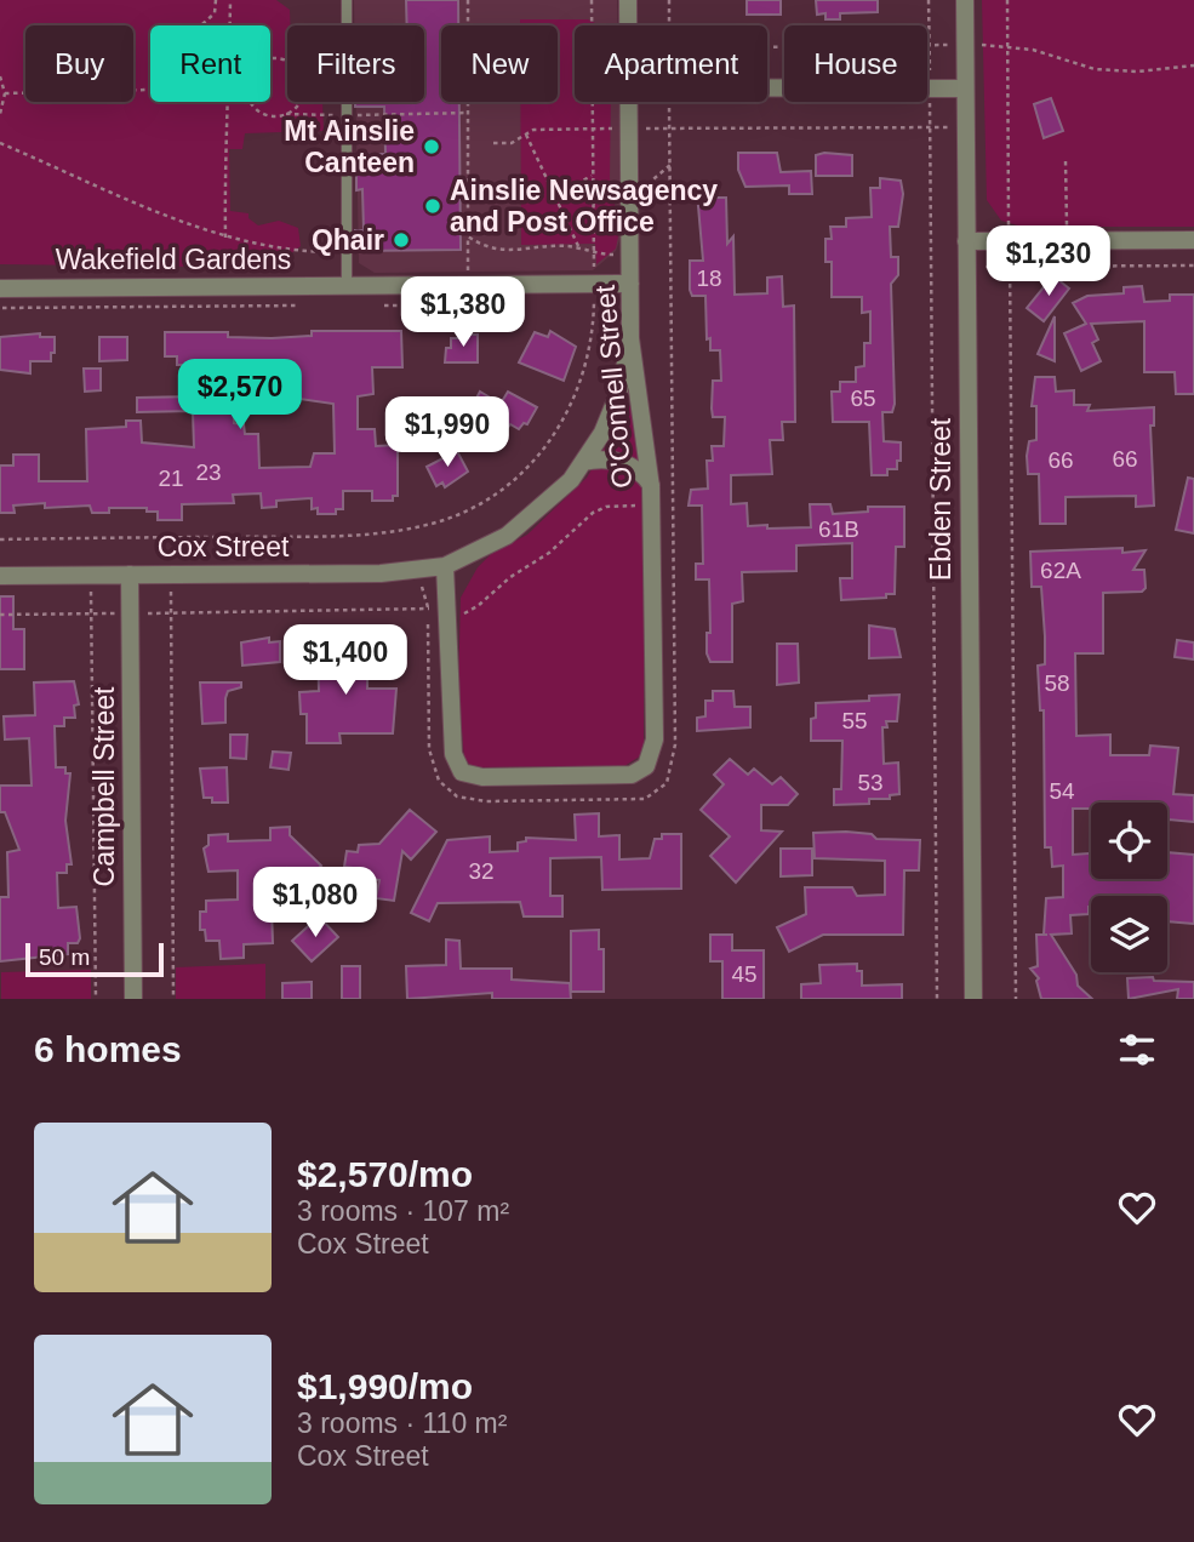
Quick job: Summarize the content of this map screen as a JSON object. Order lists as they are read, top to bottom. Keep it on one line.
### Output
{"streets":{"street":["Wakefield Gardens","O'Connell Street","Ebden Street","Cox Street","Campbell Street"]},"crossings":[["Wakefield Gardens","O'Connell Street"],["O'Connell Street","Cox Street"],["Cox Street","Campbell Street"]],"places":["Mt Ainslie Canteen","Ainslie Newsagency and Post Office","Qhair"],"house_numbers":["18","65","66","66","23","21","61B","62A","58","55","53","54","32","45"],"scale_bar":"50 m","page":{"chip":["Buy","Rent","Filters","New","Apartment","House"],"price":["$1,230","$1,380","$2,570","$1,990","$1,400","$1,080"],"scale":"50 m","heading":"6 homes","list":[{"name":"$2,570/mo","note":"3 rooms · 107 m² · Cox Street"},{"name":"$1,990/mo","note":"3 rooms · 110 m² · Cox Street"}]}}
